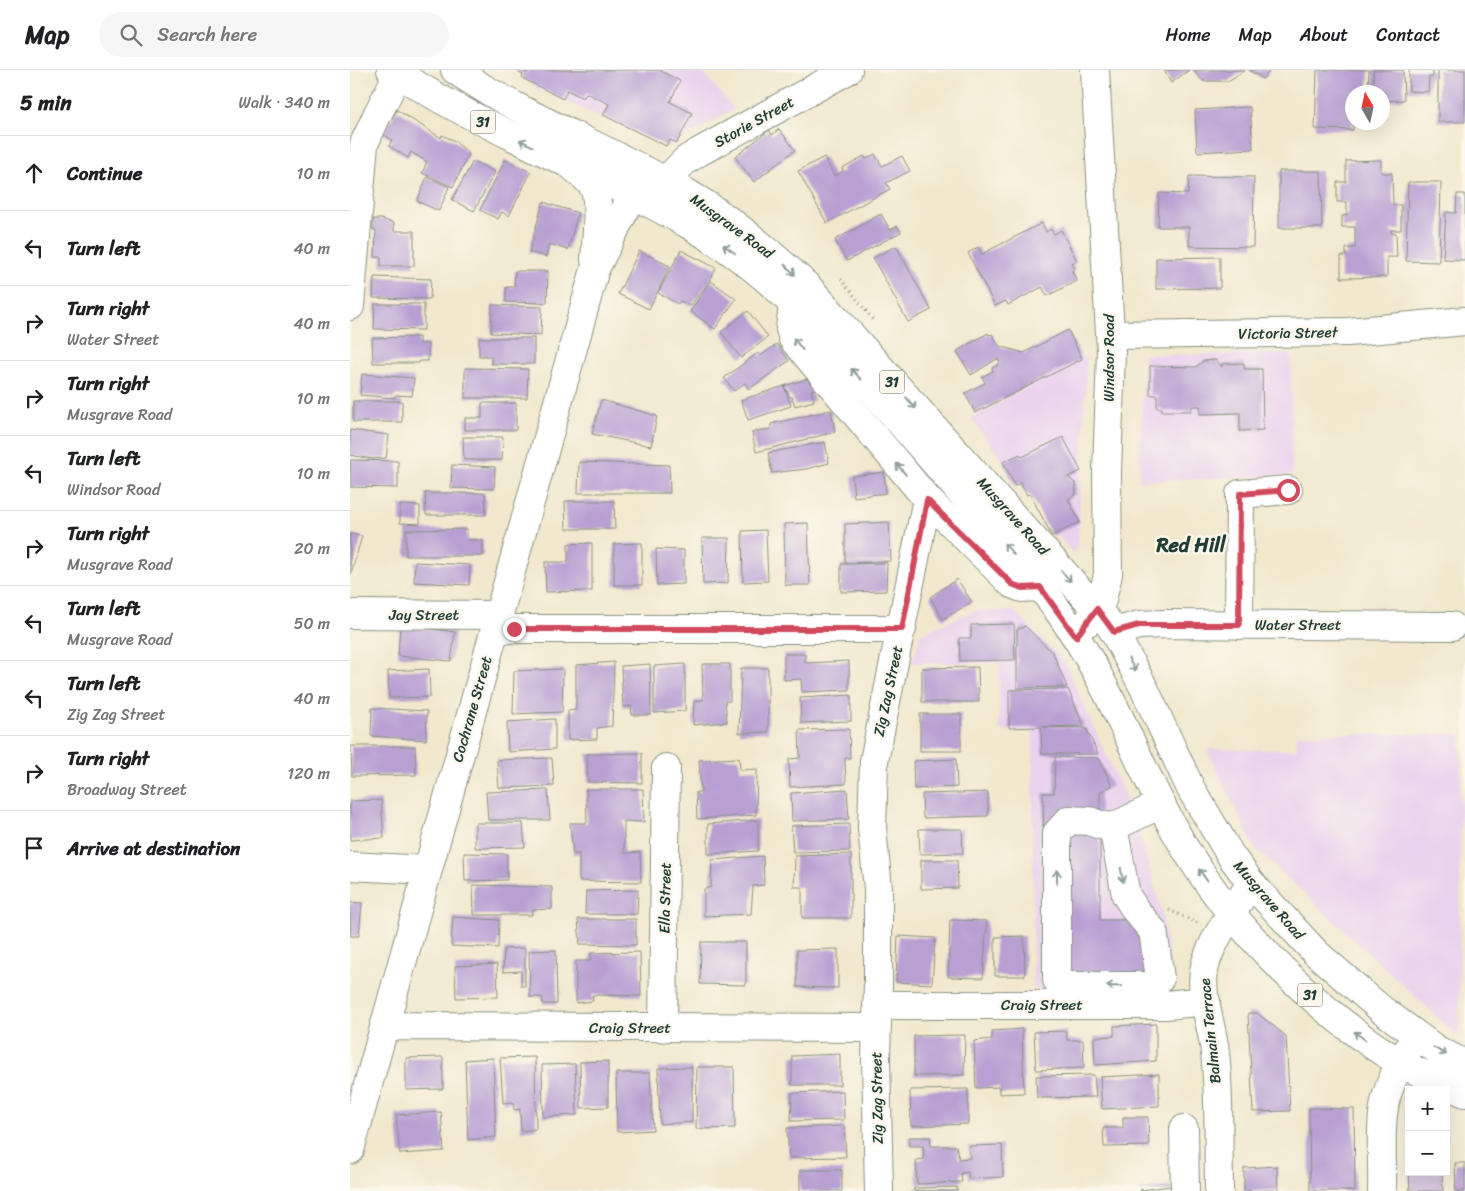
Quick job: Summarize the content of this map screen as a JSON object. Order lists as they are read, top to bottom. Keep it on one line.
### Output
{"streets":{"street":["31","Storie Street","Musgrave Road","Victoria Street","Windsor Road","Jay Street","Water Street","Zig Zag Street","Cochrane Street","Ella Street","Craig Street","Balmain Terrace"]},"crossings":[["Storie Street","Musgrave Road"],["Storie Street","Cochrane Street"],["Musgrave Road","Windsor Road"],["Musgrave Road","Water Street"],["Musgrave Road","Cochrane Street"],["Musgrave Road","Balmain Terrace"],["Victoria Street","Windsor Road"],["Jay Street","Zig Zag Street"],["Jay Street","Cochrane Street"],["Zig Zag Street","Craig Street"],["Cochrane Street","Craig Street"],["Ella Street","Craig Street"],["Craig Street","Balmain Terrace"]],"districts":["Red Hill"],"north":"top","page":{"header":"Map","search":"Search here","nav":["Home","Map","About","Contact"],"heading":["5 min","Walk · 340 m"],"list":[["Continue","10 m"],["Turn left","40 m"],["Turn right","Water Street","40 m"],["Turn right","Musgrave Road","10 m"],["Turn left","Windsor Road","10 m"],["Turn right","Musgrave Road","20 m"],["Turn left","Musgrave Road","50 m"],["Turn left","Zig Zag Street","40 m"],["Turn right","Broadway Street","120 m"],"Arrive at destination"],"map_buttons":["+","−"]}}
